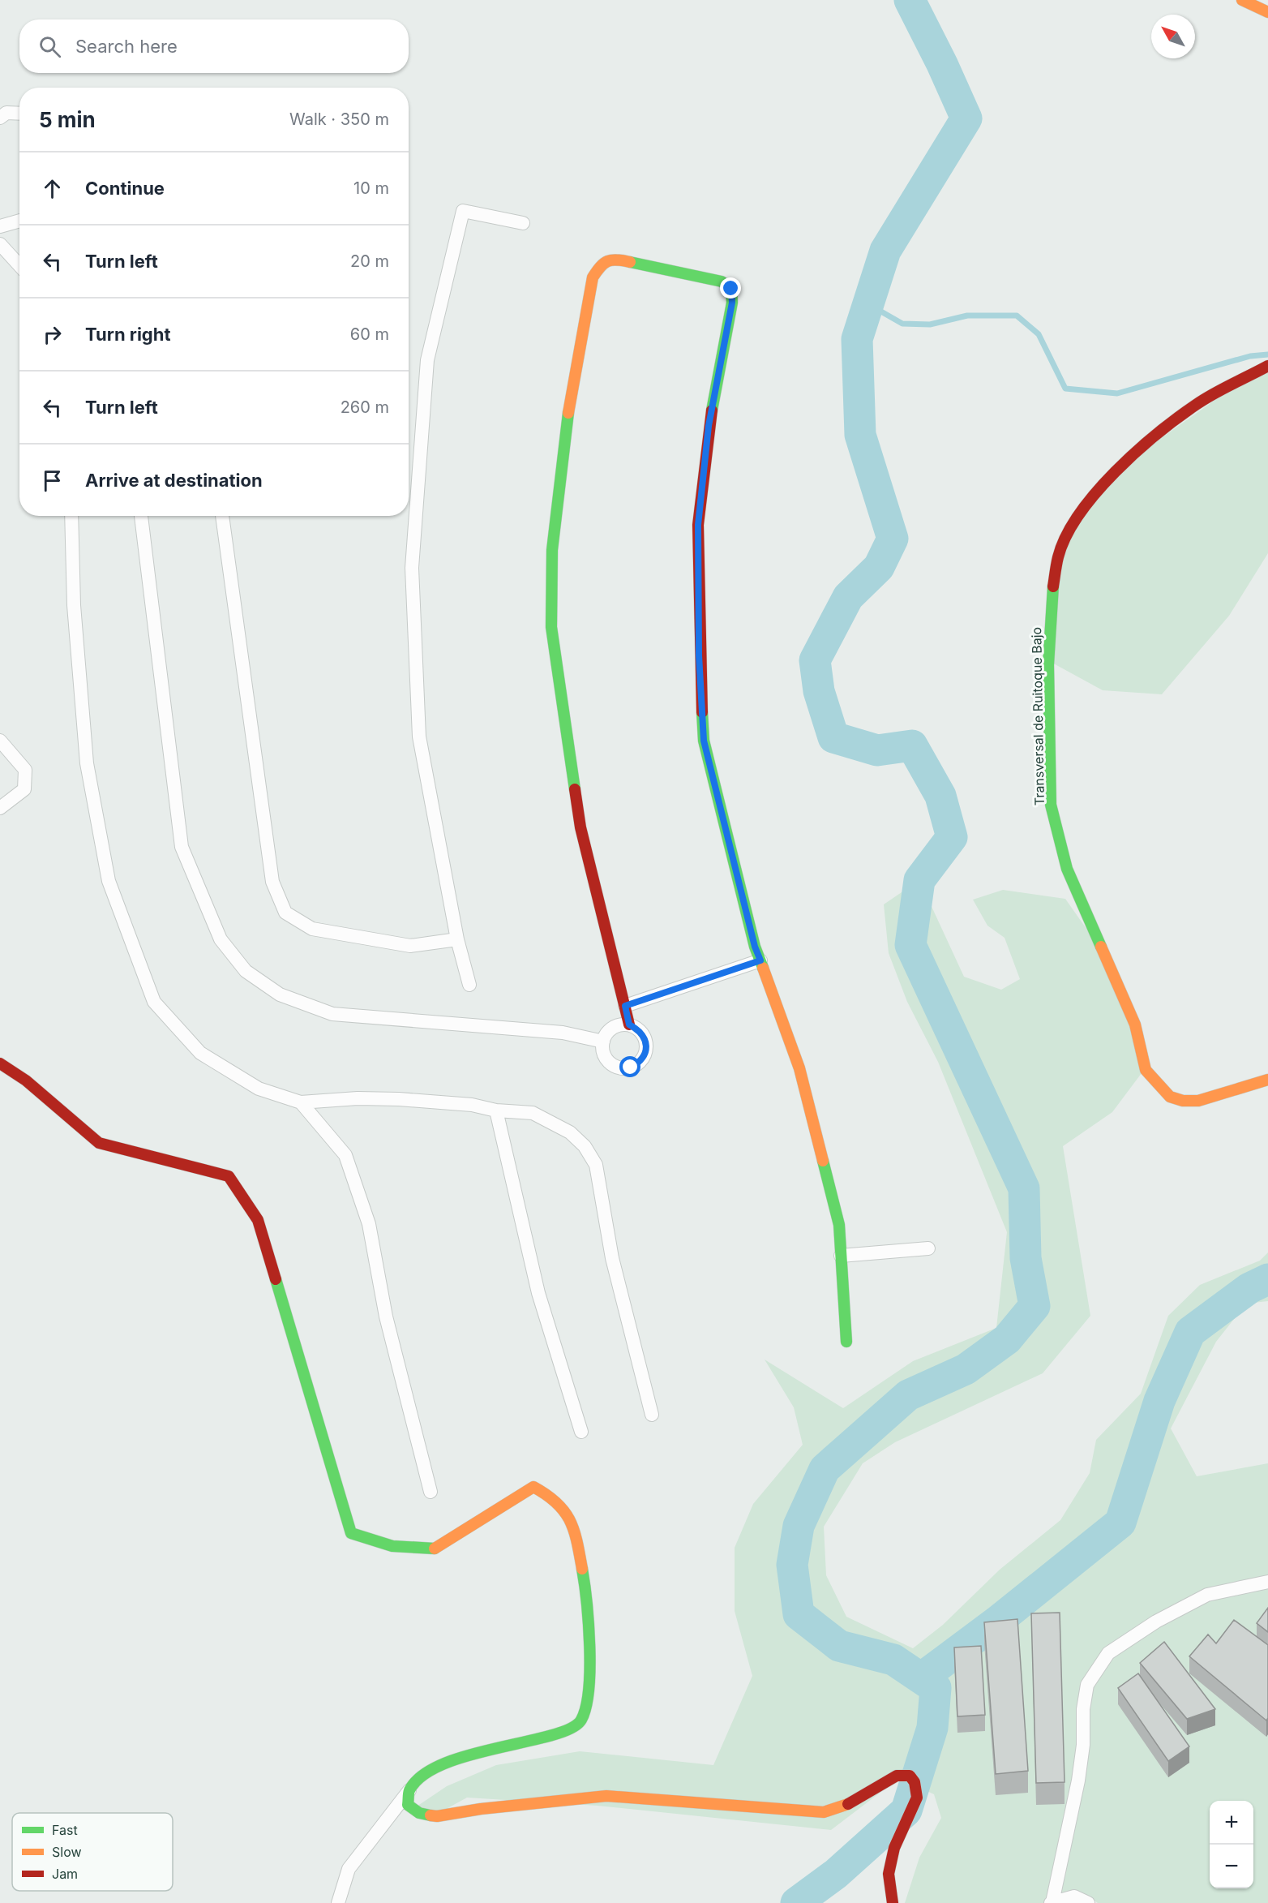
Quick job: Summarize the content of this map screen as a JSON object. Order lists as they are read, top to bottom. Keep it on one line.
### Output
{"streets":{"street":["Transversal de Ruitoque Bajo"]},"legend":["Fast","Slow","Jam"],"north":"top left","page":{"search":"Search here","heading":["5 min","Walk · 350 m"],"list":[["Continue","10 m"],["Turn left","20 m"],["Turn right","60 m"],["Turn left","260 m"],"Arrive at destination"],"map_buttons":["+","−"]}}
